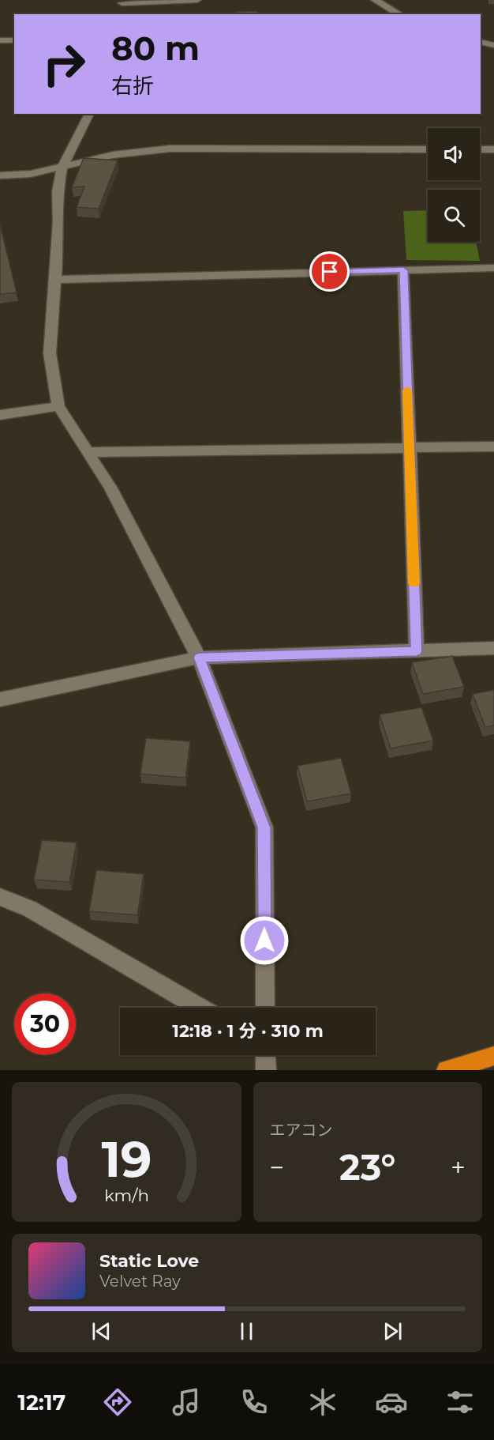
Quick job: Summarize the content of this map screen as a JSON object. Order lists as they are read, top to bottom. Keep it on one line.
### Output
{"page":{"turn":["80 m","右折"],"limit":"30","trip":"12:18 · 1 分 · 310 m","tile":"エアコン","heat":["−","23°","+"],"song":["Static Love","Velvet Ray"],"tabs":"12:17","gauge":["19","km/h"]}}
